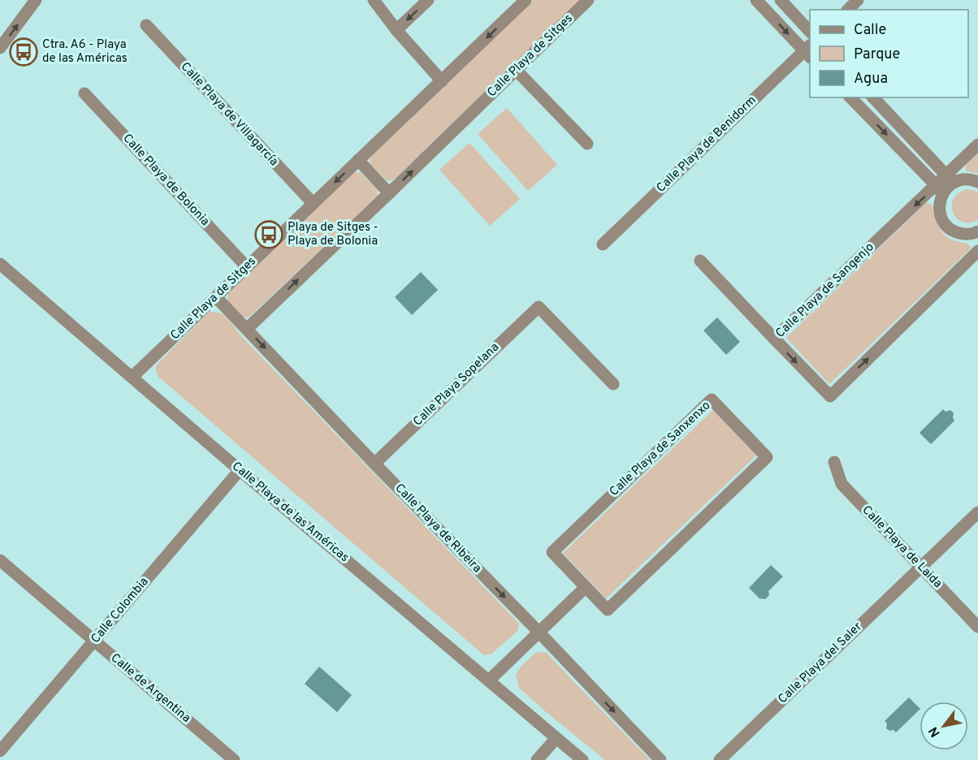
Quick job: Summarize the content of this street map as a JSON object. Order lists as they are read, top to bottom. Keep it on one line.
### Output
{"streets":{"street":["Calle Playa de Sitges","Calle Playa de Villagarcía","Calle Playa de Benidorm","Calle Playa de Bolonia","Calle Playa de Sangenjo","Calle Playa Sopelana","Calle Playa de Sanxenxo","Calle Playa de las Américas","Calle Playa de Ribeira","Calle Playa de Laida","Calle Colombia","Calle Playa del Saler","Calle de Argentina"]},"crossings":[["Calle Playa de Sitges","Calle Playa de Villagarcía"],["Calle Playa de Sitges","Calle Playa de Bolonia"],["Calle Playa de Sitges","Calle Playa de las Américas"],["Calle Playa de Sitges","Calle Playa de Ribeira"],["Calle Playa Sopelana","Calle Playa de Ribeira"],["Calle Playa de las Américas","Calle Colombia"],["Calle Playa de Laida","Calle Playa del Saler"],["Calle Colombia","Calle de Argentina"]],"one_way":["Calle Playa de Ribeira"],"places":{"bus stop":["Ctra. A6 - Playa de las Américas","Playa de Sitges - Playa de Bolonia"]},"legend":["Calle","Parque","Agua"],"north":"bottom left"}
